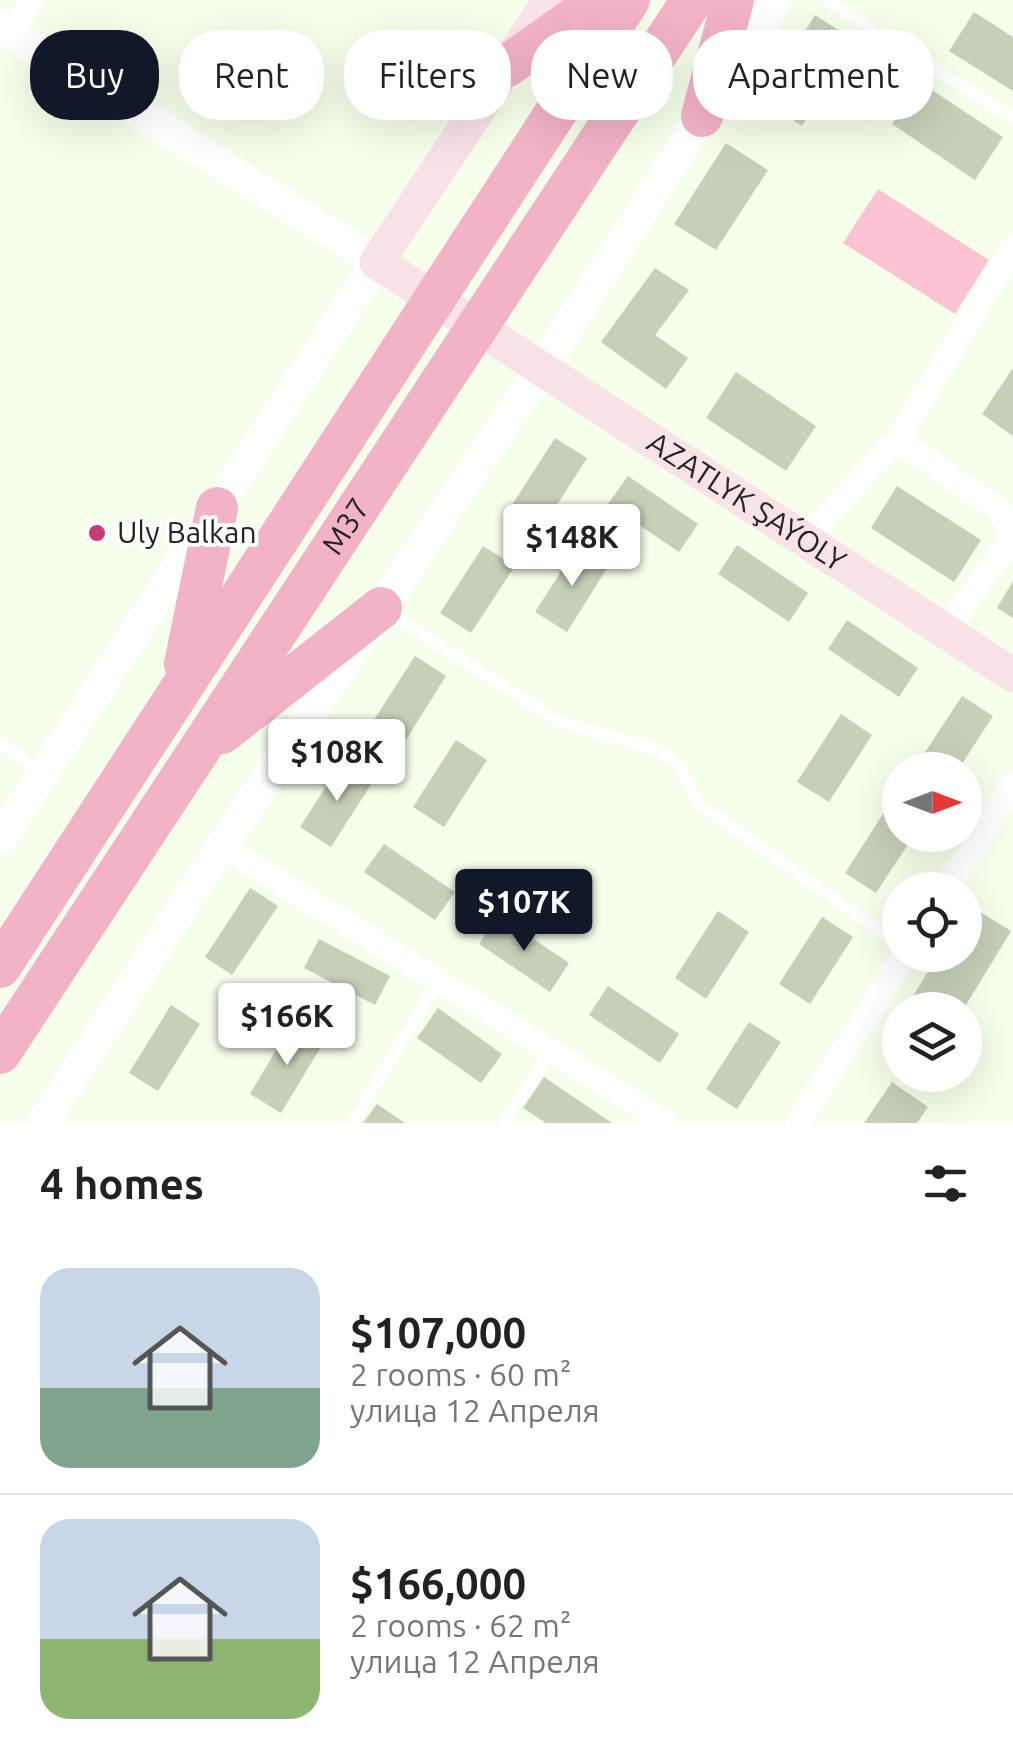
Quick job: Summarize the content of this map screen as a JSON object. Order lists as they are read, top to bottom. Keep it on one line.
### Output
{"streets":{"highway":["M37"],"main road":["AZATLYK ŞAÝOLY"]},"crossings":[["AZATLYK ŞAÝOLY","M37"]],"places":["Uly Balkan"],"north":"right","page":{"chip":["Buy","Rent","Filters","New","Apartment"],"price":["$148K","$108K","$107K","$166K"],"heading":"4 homes","list":[{"name":"$107,000","note":"2 rooms · 60 m² · улица 12 Апреля"},{"name":"$166,000","note":"2 rooms · 62 m² · улица 12 Апреля"}]}}
